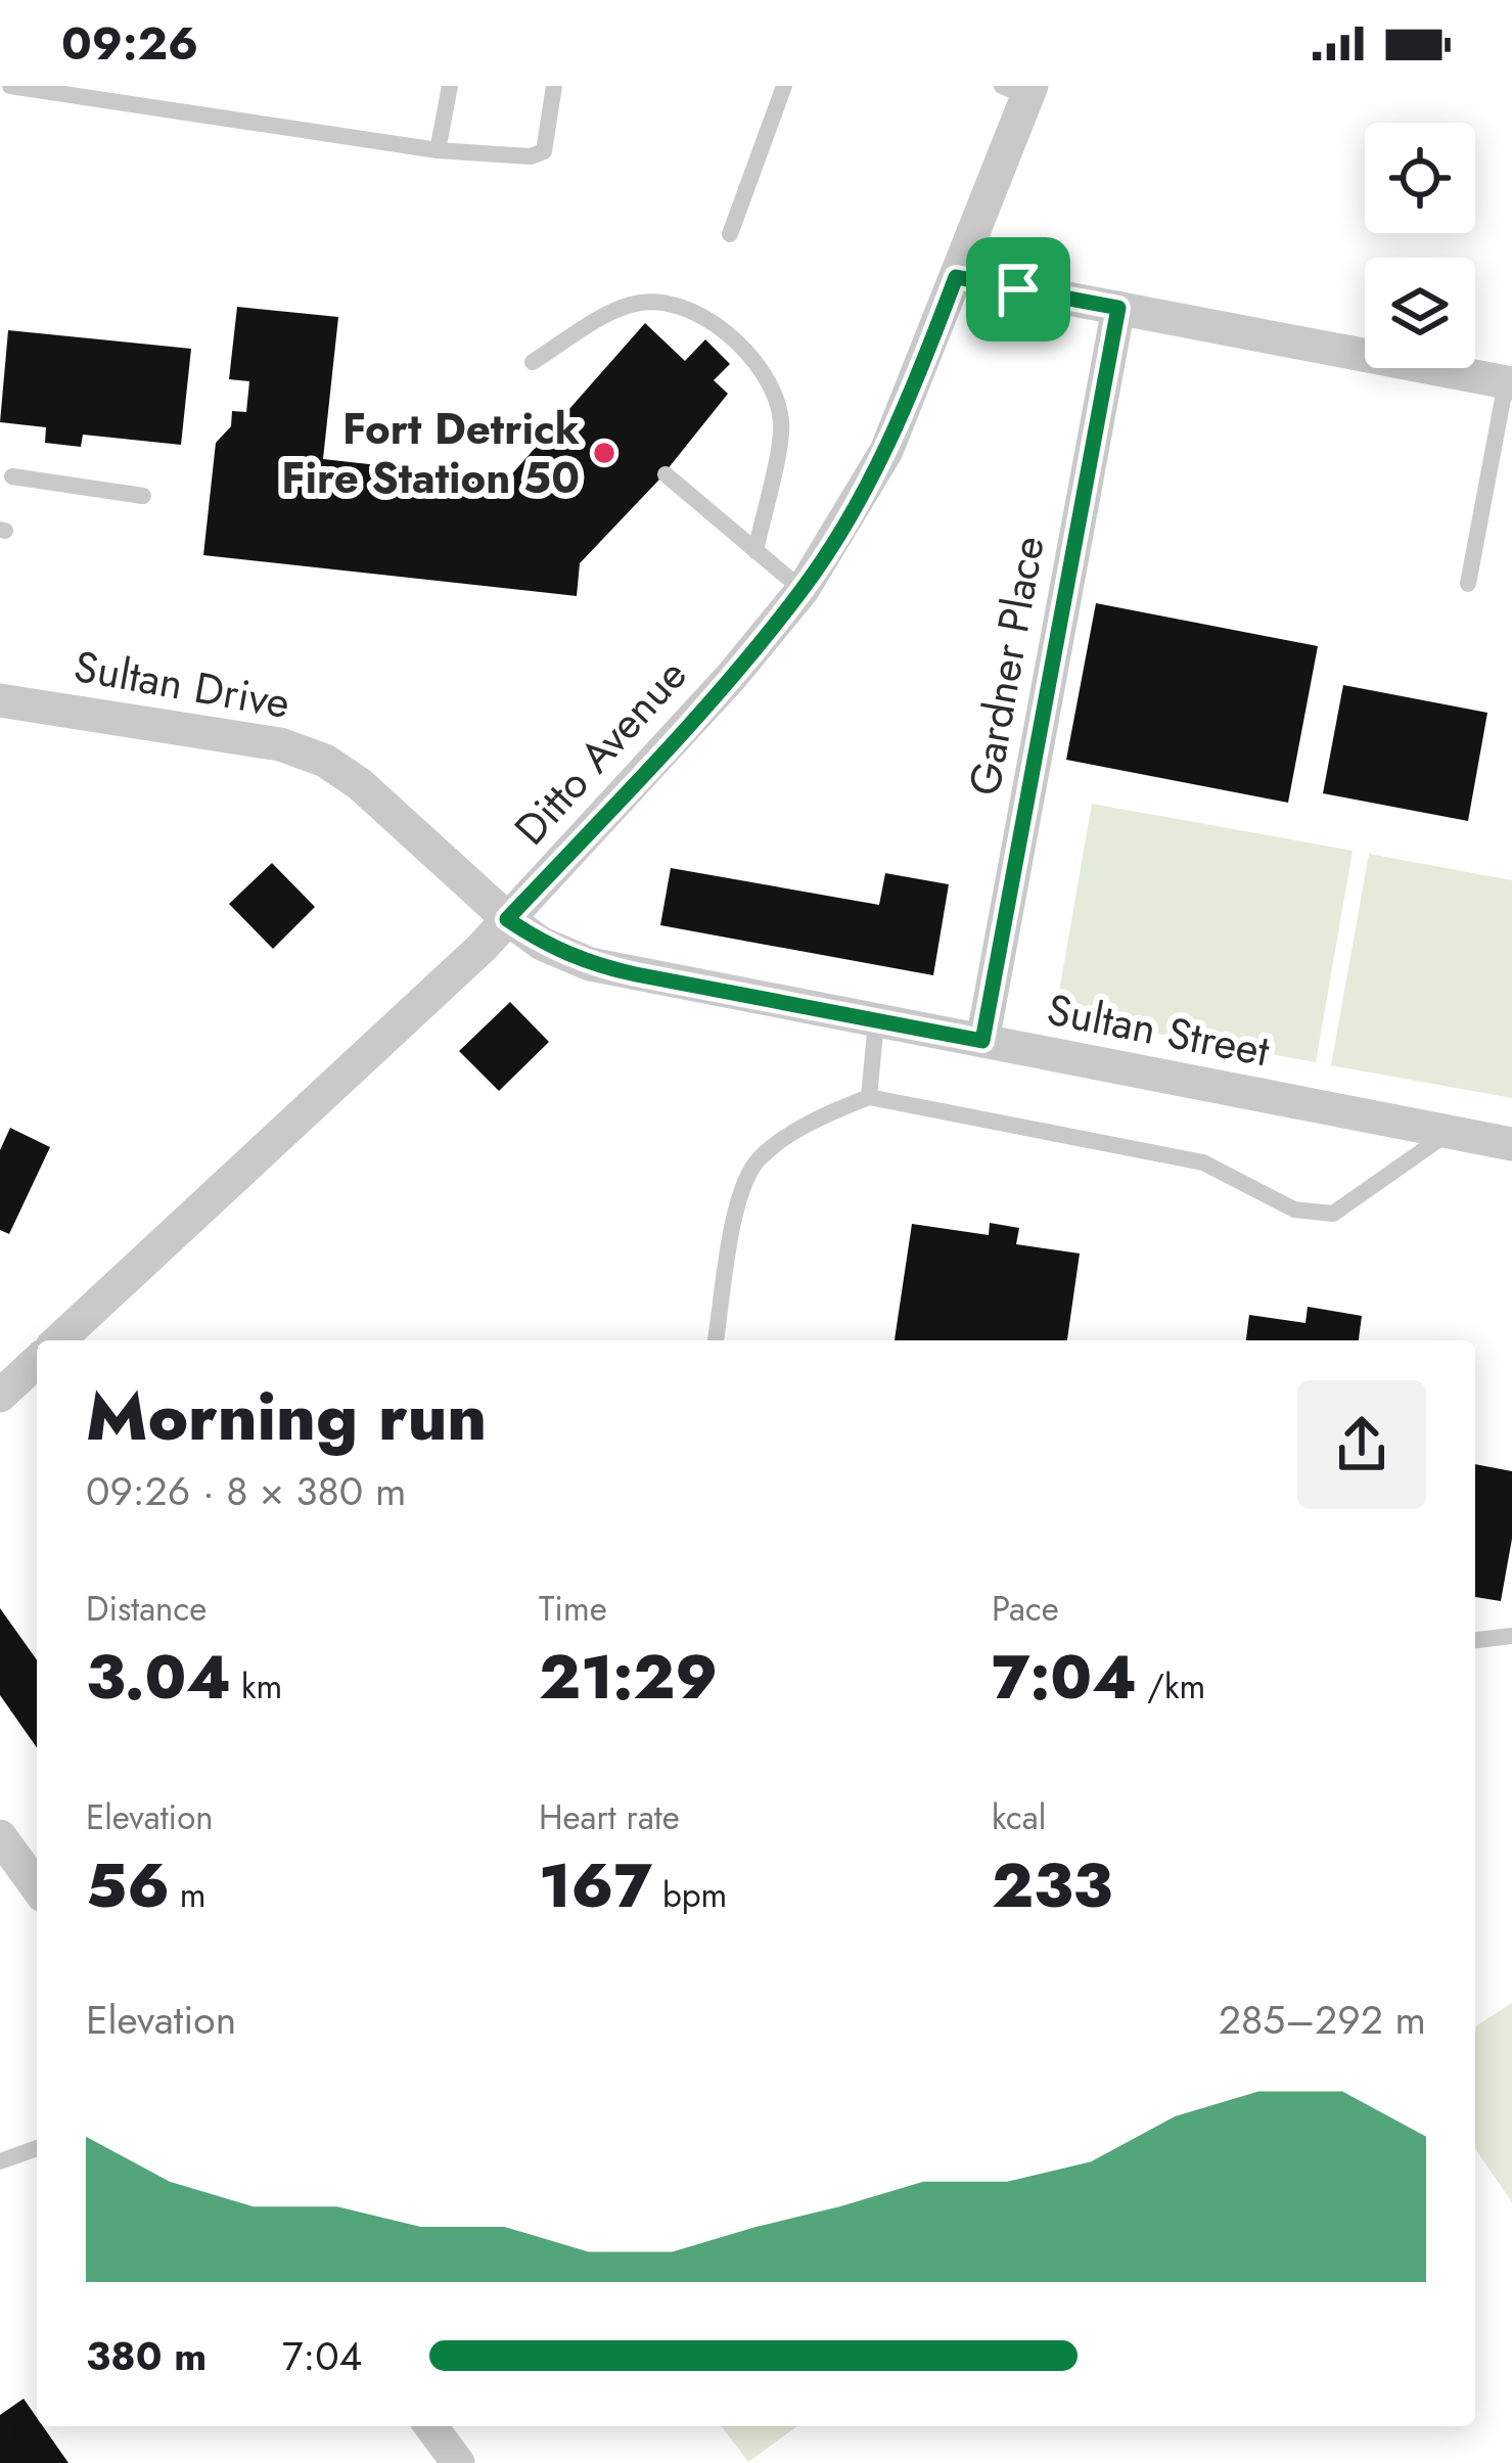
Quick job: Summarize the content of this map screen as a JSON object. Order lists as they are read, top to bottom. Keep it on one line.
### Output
{"streets":{"street":["Gardner Place","Sultan Drive","Ditto Avenue","Sultan Street"]},"crossings":[["Gardner Place","Sultan Street"],["Sultan Drive","Ditto Avenue"],["Sultan Drive","Sultan Street"],["Ditto Avenue","Sultan Street"]],"places":["Fort Detrick Fire Station 50"],"page":{"status":"09:26","heading":["Morning run","09:26 · 8 × 380 m"],"stats":[["Distance","3.04 km"],["Time","21:29"],["Pace","7:04 /km"],["Elevation","56 m"],["Heart rate","167 bpm"],["kcal","233"]],"chart":["Elevation","285–292 m"],"list":[{"name":"380 m","note":"7:04"}]}}
